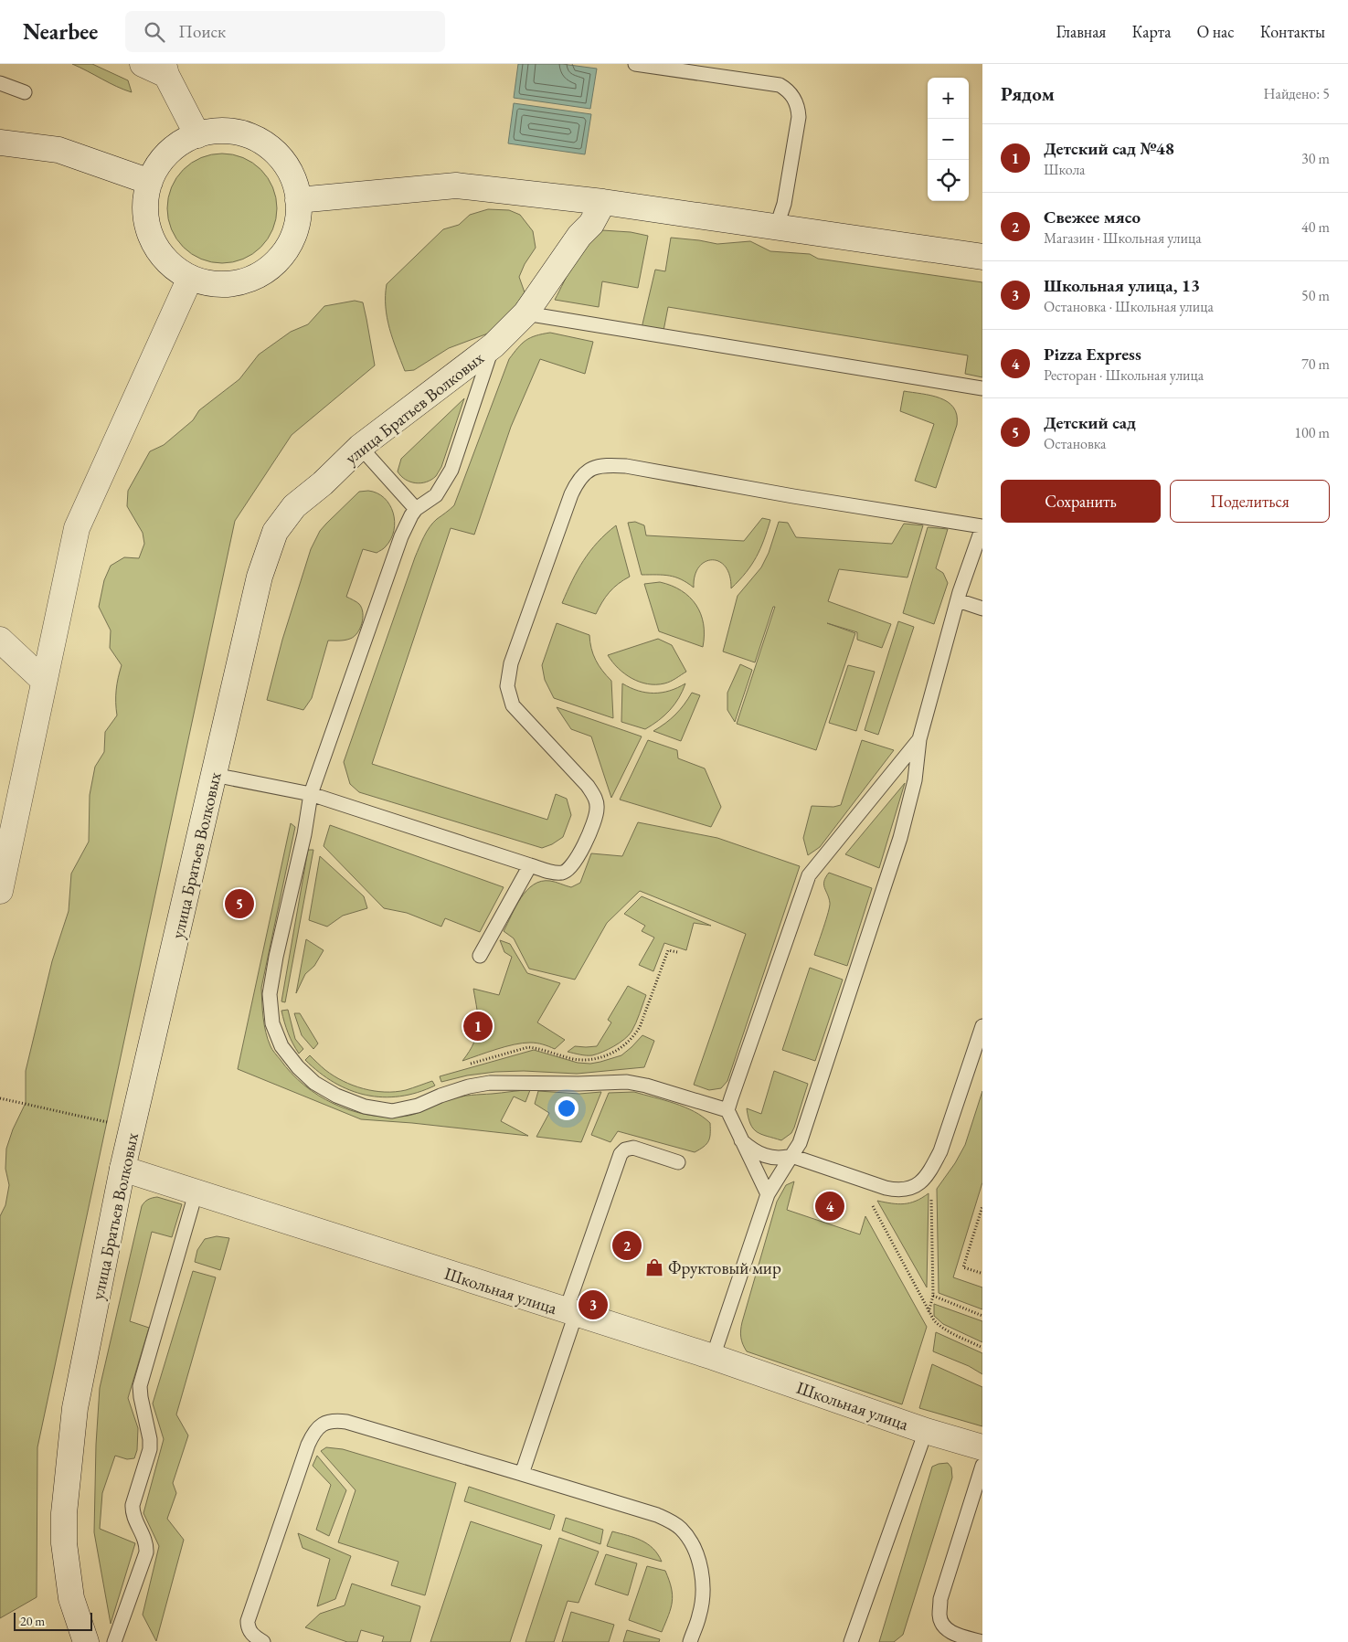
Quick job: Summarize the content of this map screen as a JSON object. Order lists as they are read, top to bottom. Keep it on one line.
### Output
{"streets":{"street":["улица Братьев Волковых","Школьная улица"]},"crossings":[["улица Братьев Волковых","Школьная улица"]],"places":{"shop":["Фруктовый мир"]},"scale_bar":"20 m","page":{"header":"Nearbee","search":"Поиск","nav":["Главная","Карта","О нас","Контакты"],"heading":["Рядом","Найдено: 5"],"map_buttons":["+","−"],"list":[{"mark":"1","name":"Детский сад №48","note":"Школа","value":"30 m"},{"mark":"2","name":"Свежее мясо","note":"Магазин · Школьная улица","value":"40 m"},{"mark":"3","name":"Школьная улица, 13","note":"Остановка · Школьная улица","value":"50 m"},{"mark":"4","name":"Pizza Express","note":"Ресторан · Школьная улица","value":"70 m"},{"mark":"5","name":"Детский сад","note":"Остановка","value":"100 m"}],"buttons":["Сохранить","Поделиться"],"pins":["5","1","4","2","3"],"scale":"20 m"}}
